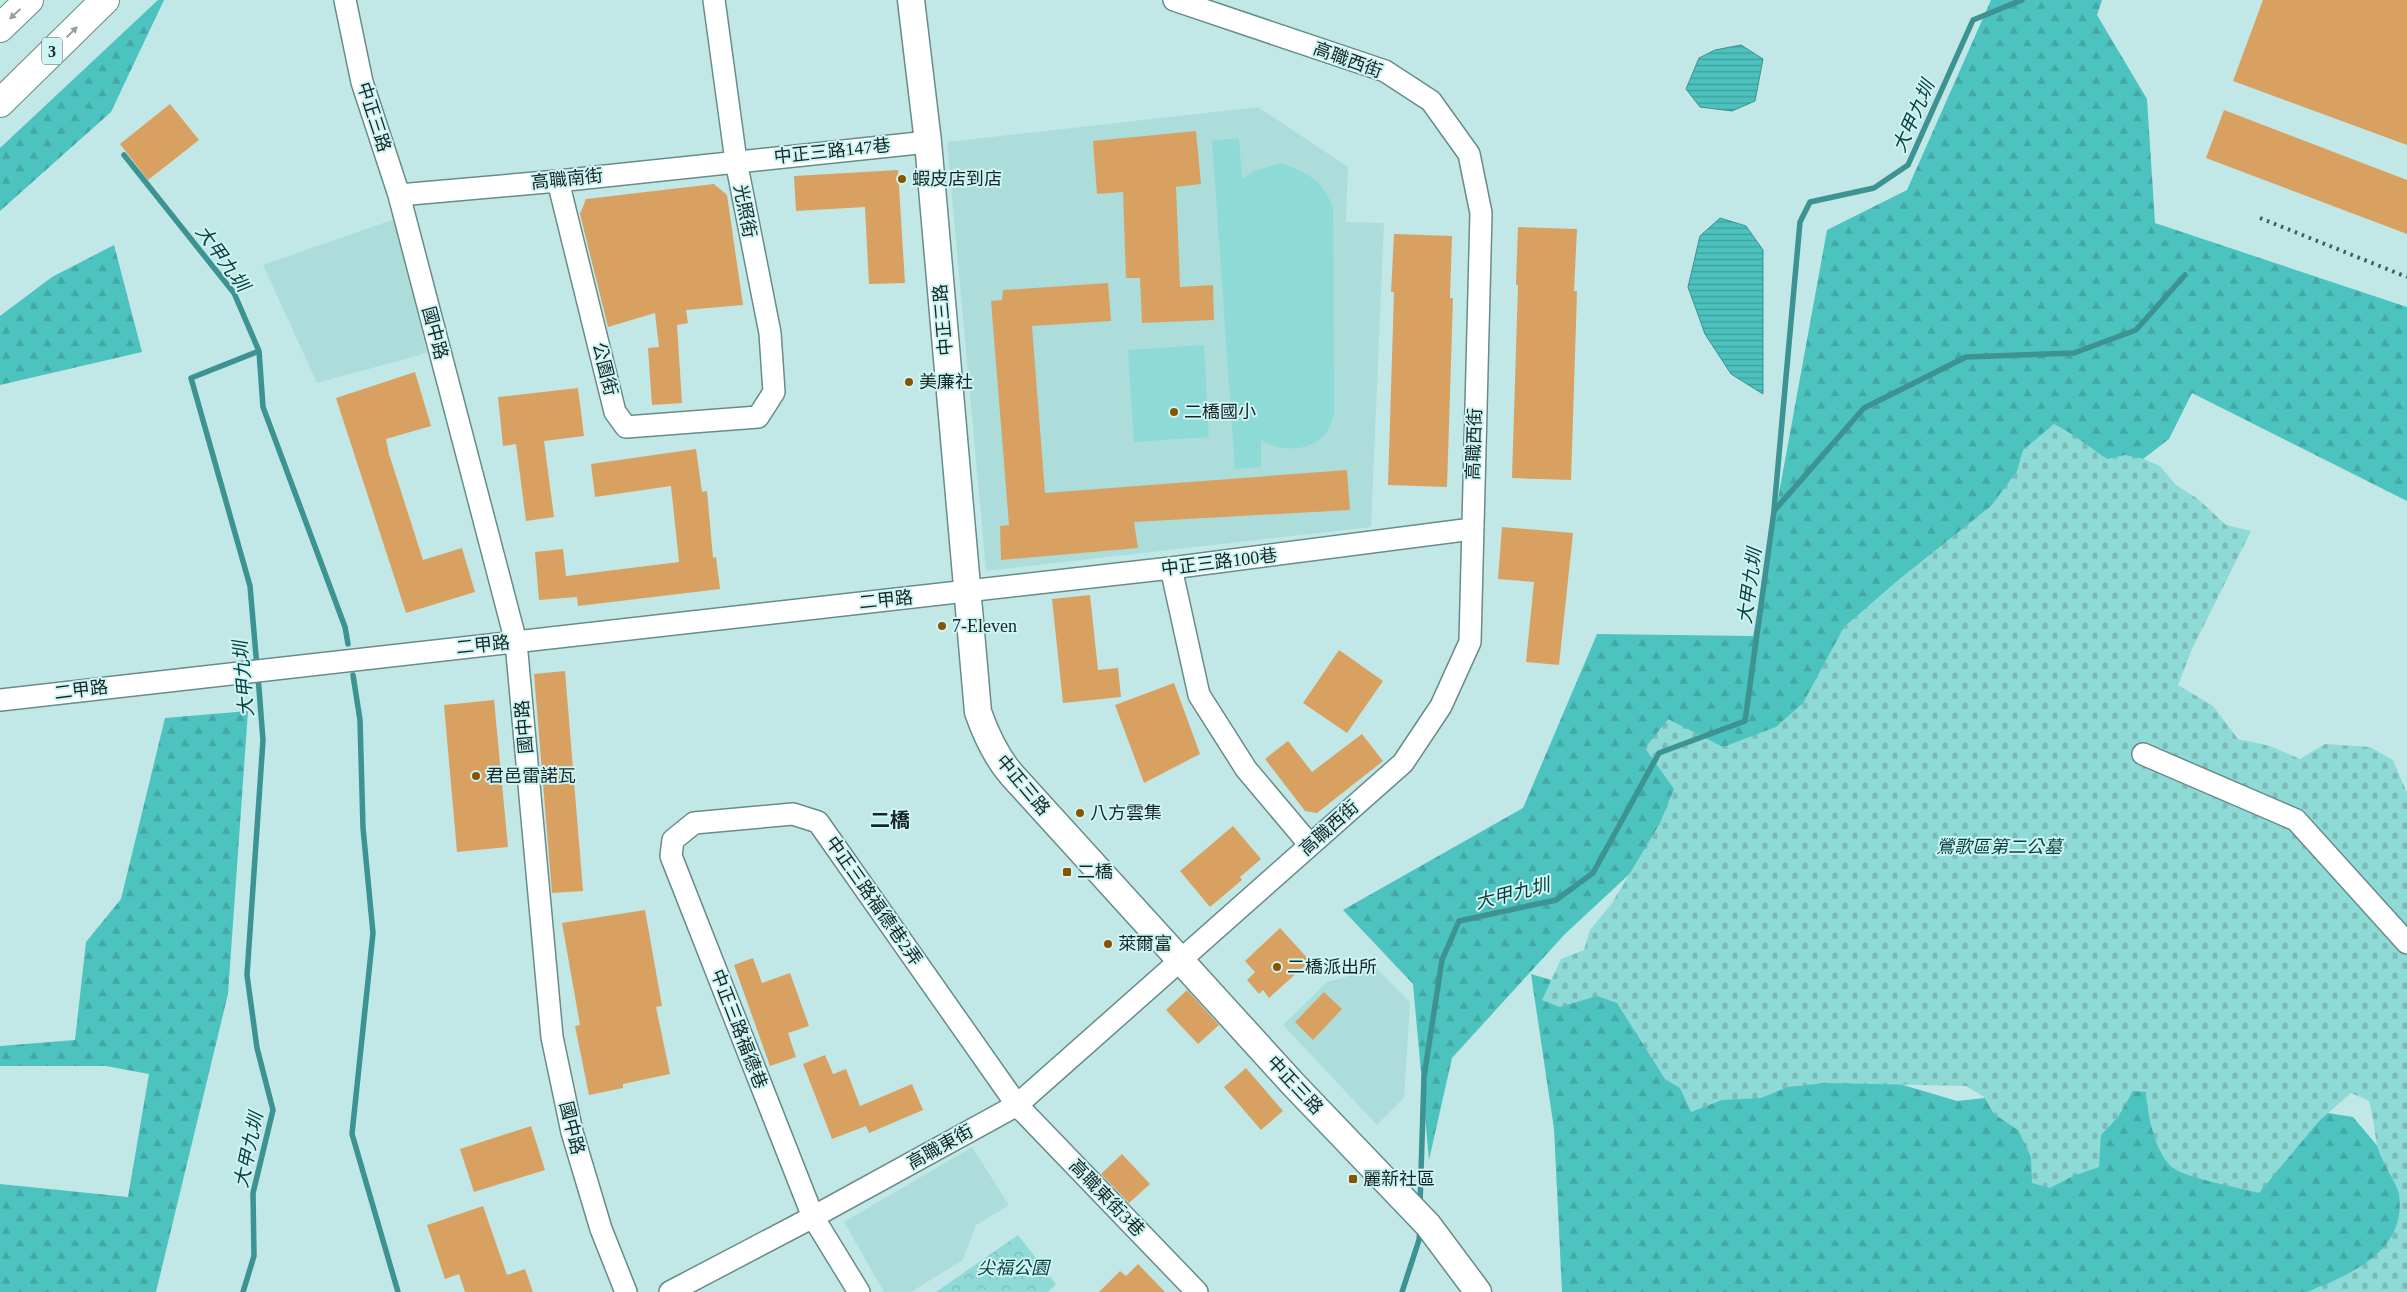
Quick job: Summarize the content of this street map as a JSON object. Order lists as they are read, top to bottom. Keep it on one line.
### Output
{"streets":{"highway":["3"],"street":["高職西街","中正三路","中正三路147巷","高職南街","光照街","國中路","公園街","中正三路100巷","二甲路","中正三路福德巷2弄","中正三路福德巷","高職東街","高職東街3巷"]},"crossings":[["高職西街","中正三路"],["高職西街","中正三路100巷"],["高職西街","高職東街"],["中正三路","中正三路147巷"],["中正三路","高職南街"],["中正三路","國中路"],["中正三路","中正三路100巷"],["中正三路","二甲路"],["中正三路","高職東街"],["中正三路147巷","高職南街"],["中正三路147巷","光照街"],["高職南街","光照街"],["高職南街","國中路"],["高職南街","公園街"],["光照街","公園街"],["國中路","二甲路"],["中正三路100巷","二甲路"],["中正三路福德巷2弄","中正三路福德巷"],["中正三路福德巷2弄","高職東街"],["中正三路福德巷2弄","高職東街3巷"],["中正三路福德巷","高職東街"],["高職東街","高職東街3巷"]],"districts":["二橋"],"water":["大甲九圳"],"parks":["鶯歌區第二公墓","尖福公園"],"places":{"other":["蝦皮店到店","美廉社","二橋國小","7-Eleven","君邑雷諾瓦","八方雲集","萊爾富","二橋派出所"],"transit":["二橋","麗新社區"]}}
